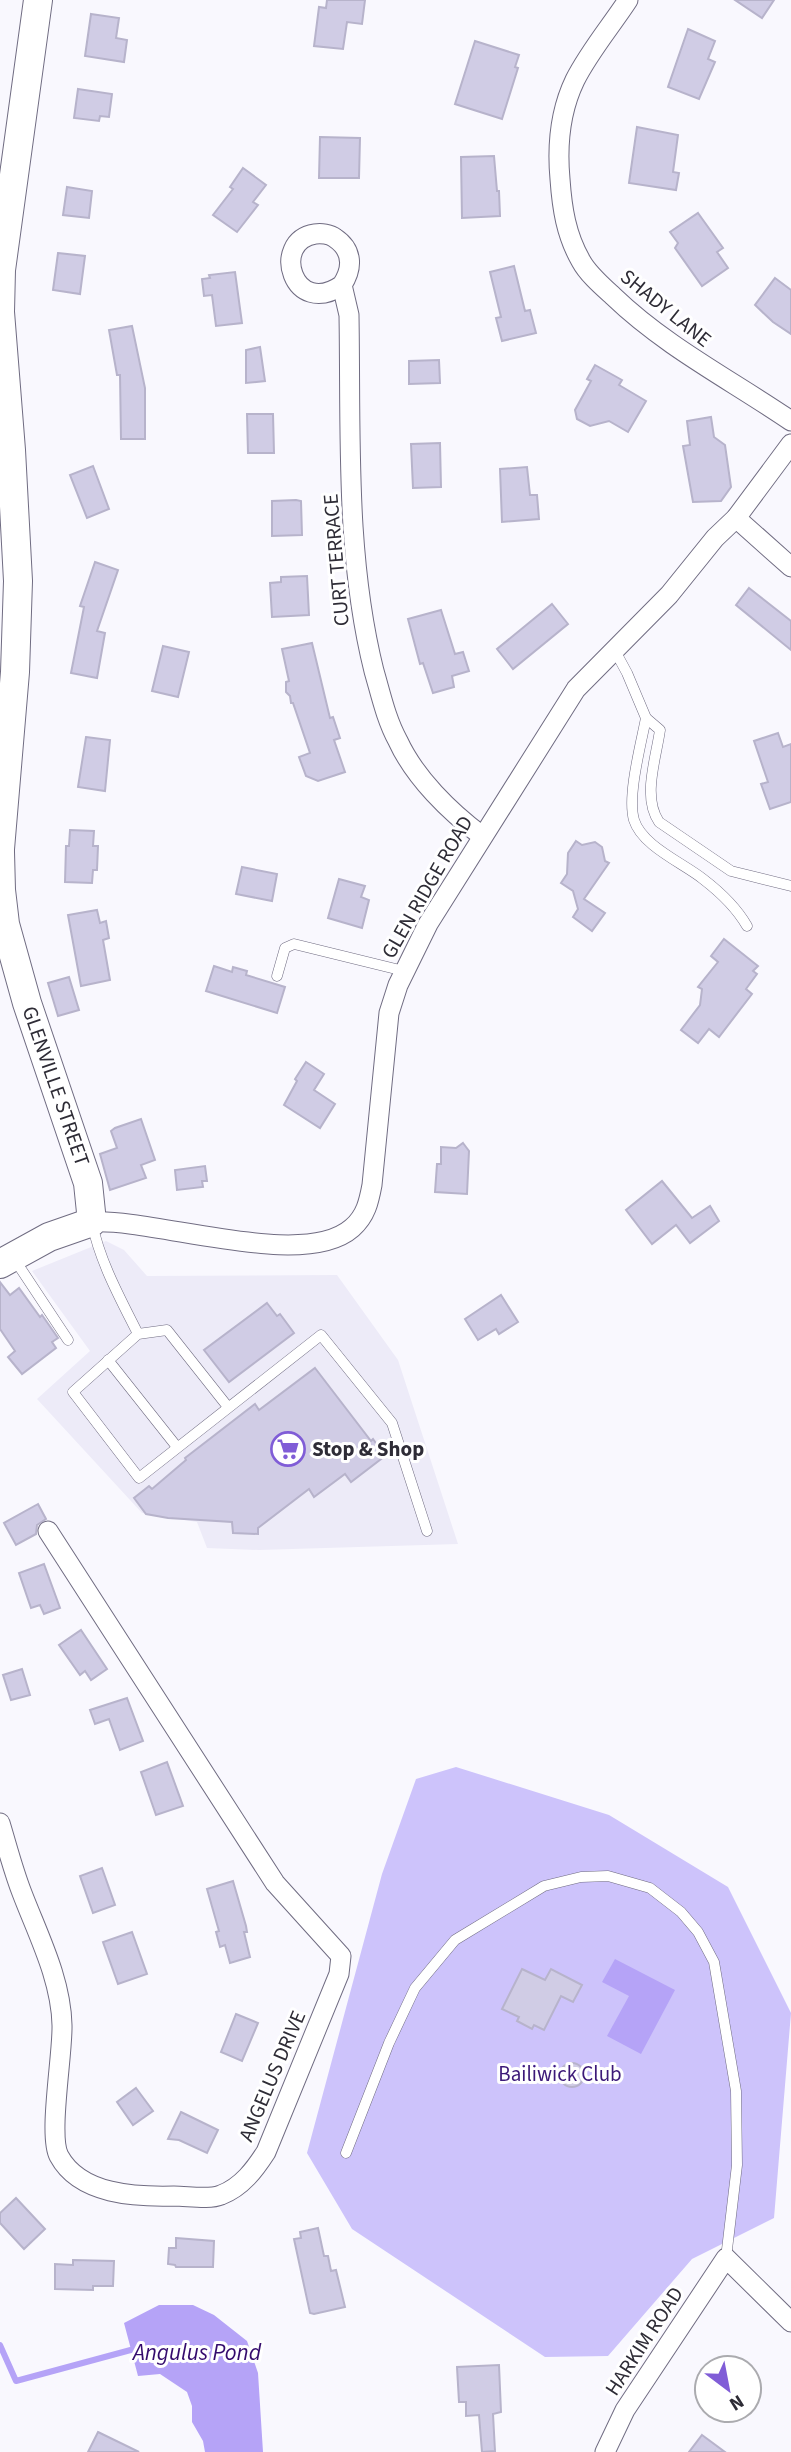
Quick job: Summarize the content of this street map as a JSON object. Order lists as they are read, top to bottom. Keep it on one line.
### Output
{"streets":{"main road":["GLENVILLE STREET"],"street":["SHADY LANE","CURT TERRACE","GLEN RIDGE ROAD","ANGELUS DRIVE","HARKIM ROAD"]},"crossings":[["CURT TERRACE","GLEN RIDGE ROAD"],["GLEN RIDGE ROAD","GLENVILLE STREET"]],"water":["Angulus Pond"],"parks":["Bailiwick Club"],"places":{"supermarket":["Stop & Shop"]},"north":"bottom right"}
